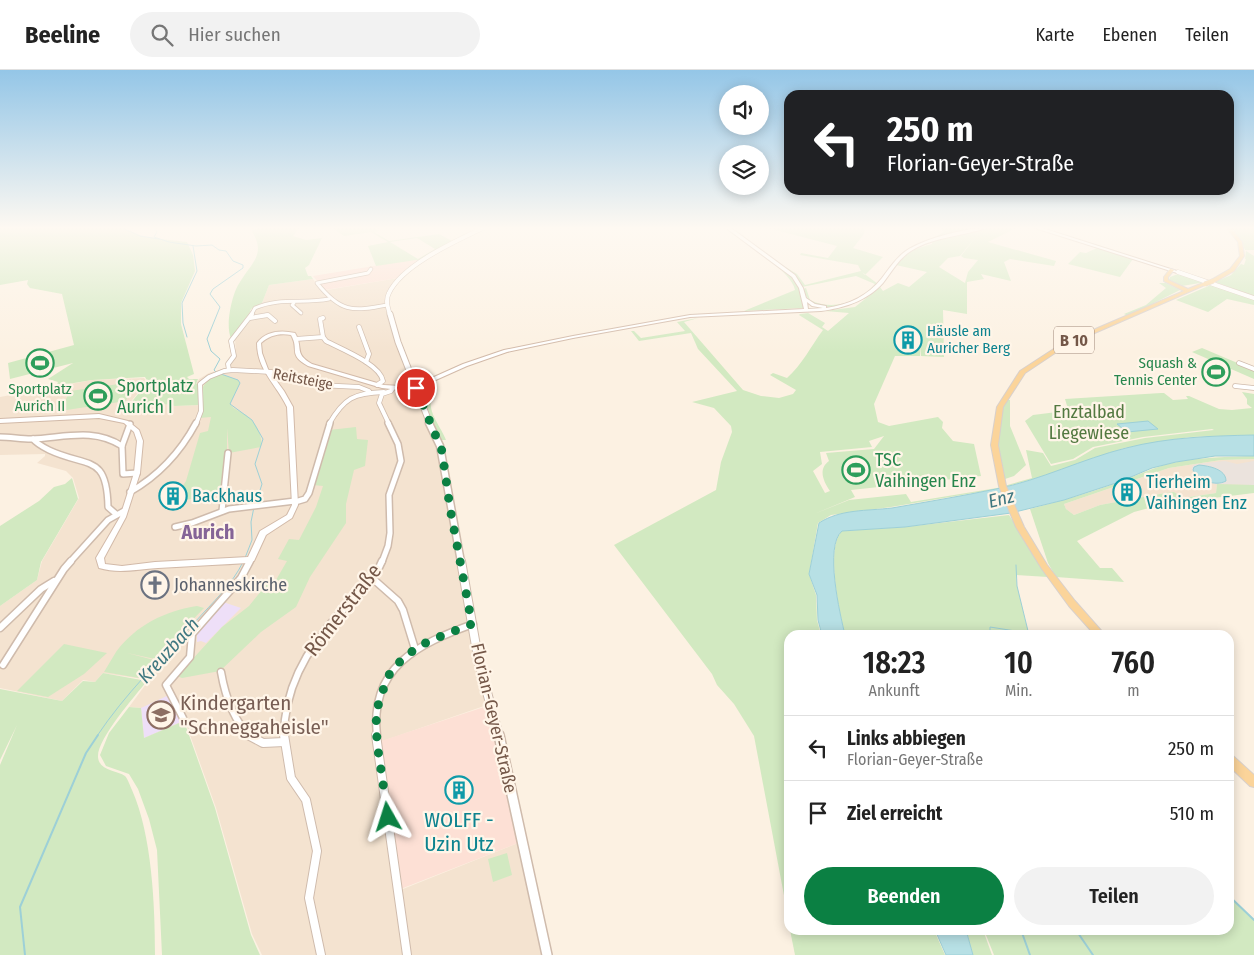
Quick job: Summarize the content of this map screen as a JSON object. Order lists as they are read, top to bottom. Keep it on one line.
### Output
{"streets":{"main road":["B 10"],"street":["Reitsteige","Römerstraße","Florian-Geyer-Straße"]},"crossings":[["Reitsteige","Römerstraße"]],"districts":["Aurich"],"water":["Enz","Kreuzbach"],"parks":["Enztalbad Liegewiese"],"places":{"building":["Häusle am Auricher Berg","Tierheim Vaihingen Enz","Backhaus","WOLFF - Uzin Utz"],"sports":["Sportplatz Aurich II","Squash & Tennis Center","Sportplatz Aurich I","TSC Vaihingen Enz"],"church":["Johanneskirche"],"school or university":["Kindergarten \"Schneggaheisle\""]},"page":{"header":"Beeline","search":"Hier suchen","nav":["Karte","Ebenen","Teilen"],"turn":["250 m","Florian-Geyer-Straße"],"eta":["18:23","Ankunft","10","Min.","760","m"],"list":[{"name":"Links abbiegen","note":"Florian-Geyer-Straße","value":"250 m"},{"name":"Ziel erreicht","value":"510 m"}],"buttons":["Beenden","Teilen"]}}
